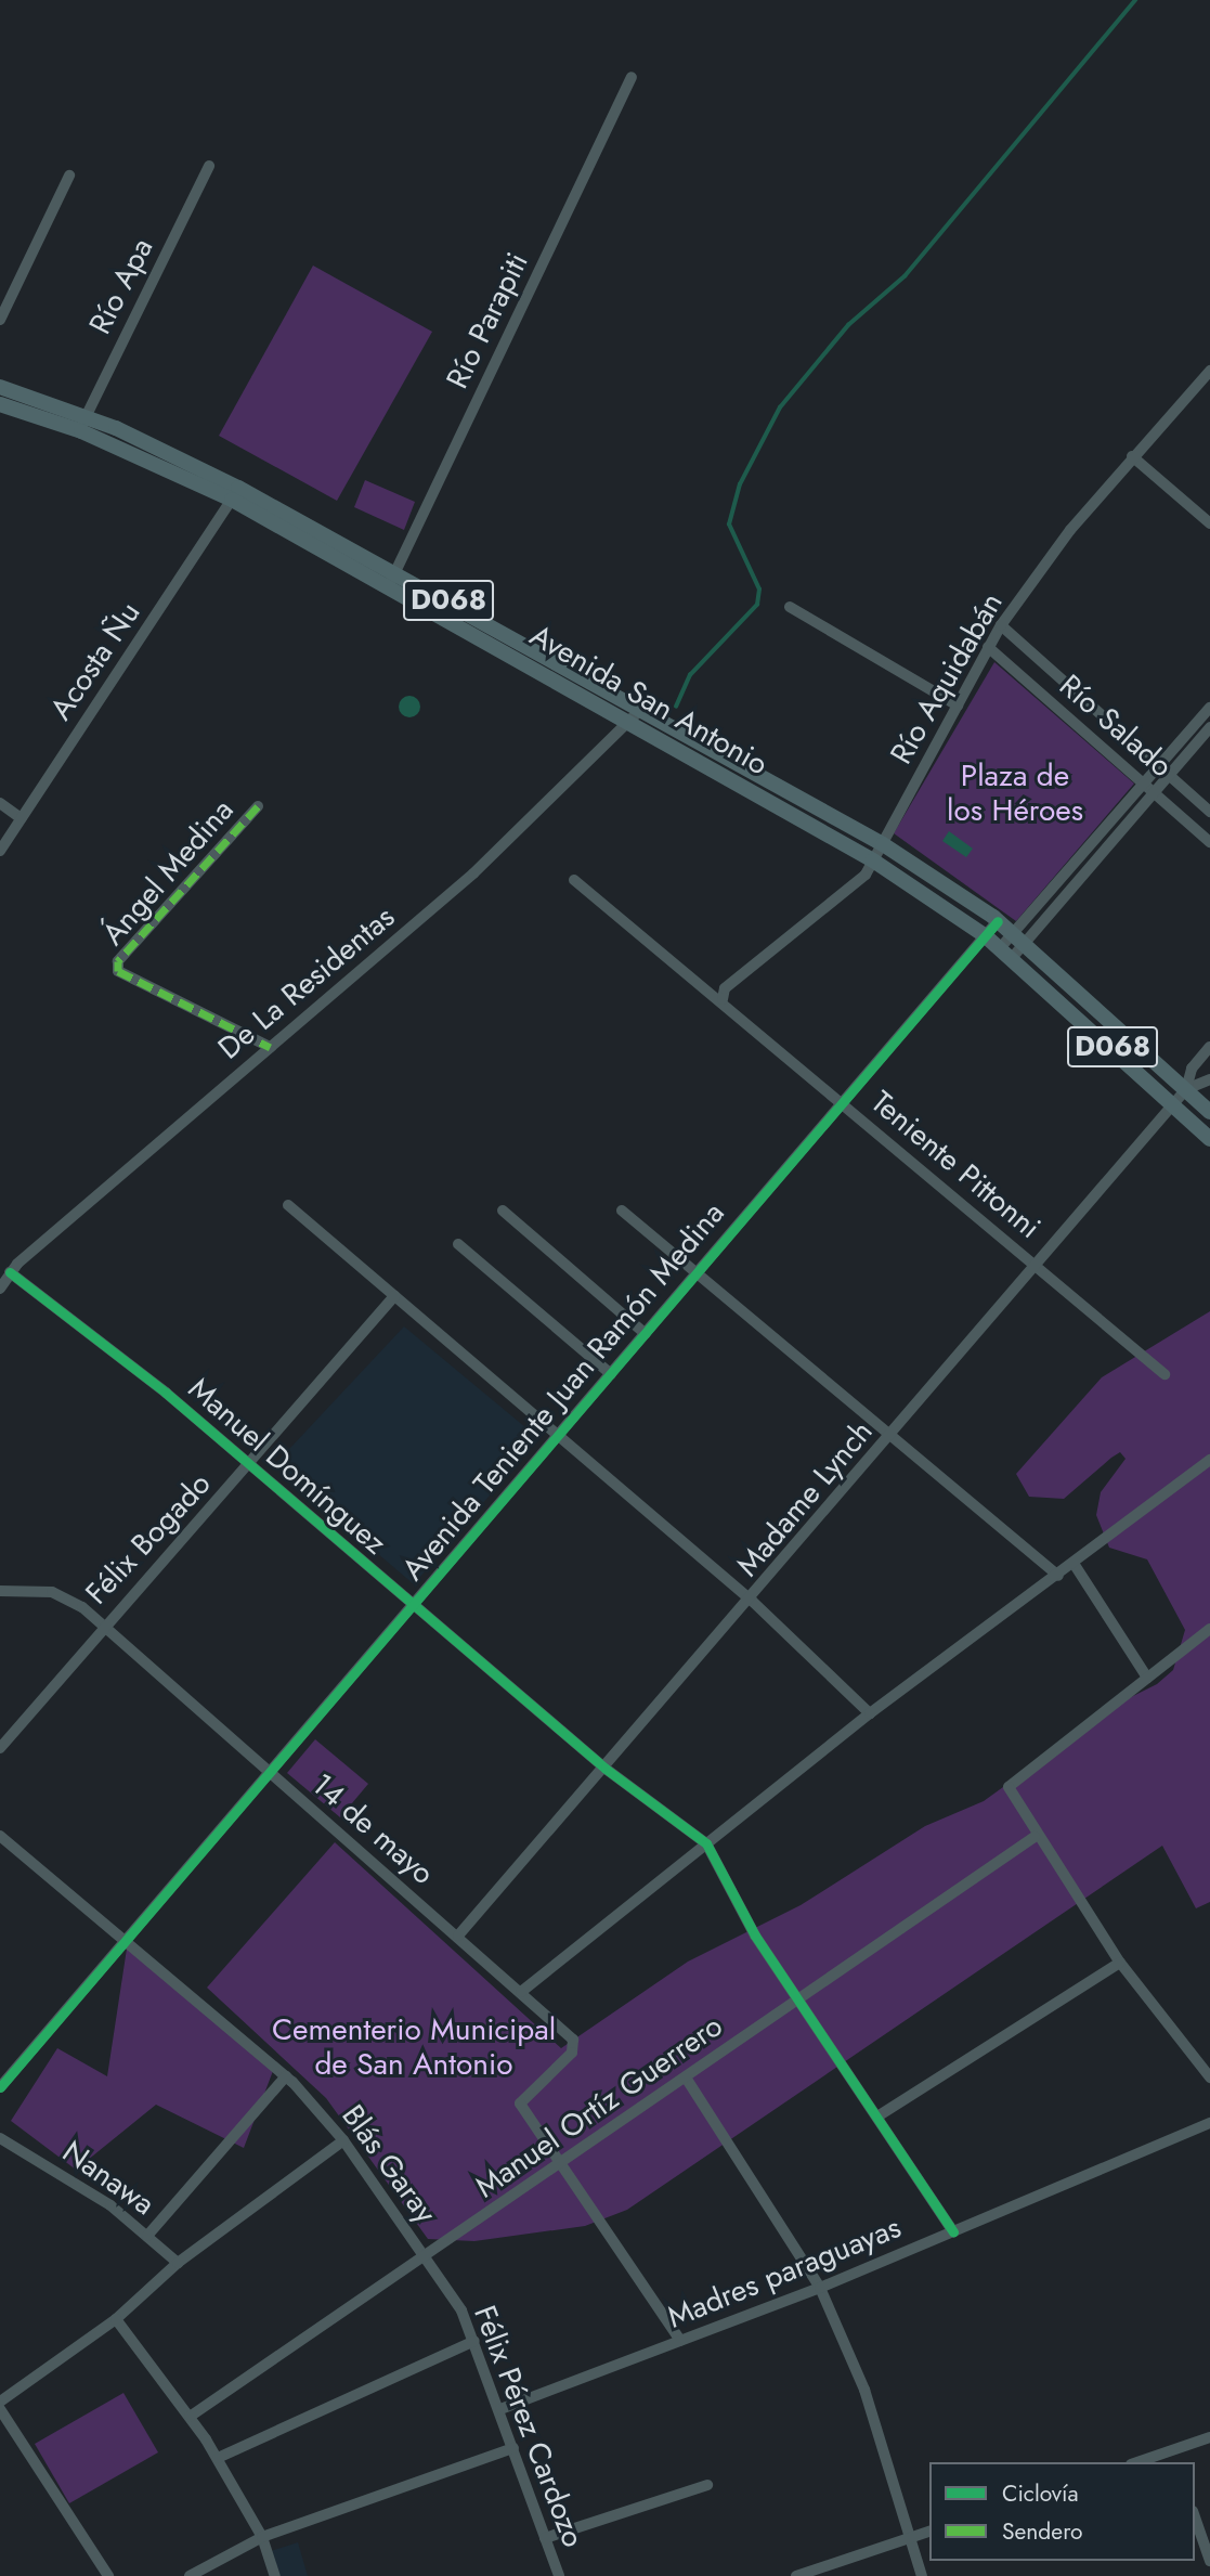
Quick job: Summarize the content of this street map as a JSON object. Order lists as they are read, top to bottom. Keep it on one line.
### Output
{"streets":{"main road":["D068","Avenida San Antonio"],"street":["Río Apa","Río Parapiti","Acosta Ñu","Río Aquidabán","Río Salado","Ángel Medina","De La Residentas","Teniente Pittonni","Avenida Teniente Juan Ramón Medina","Manuel Domínguez","Madame Lynch","Félix Bogado","14 de mayo","Manuel Ortíz Guerrero","Blás Garay","Nanawa","Madres paraguayas","Félix Pérez Cardozo"]},"crossings":[["Río Apa","Avenida San Antonio"],["Río Parapiti","Avenida San Antonio"],["Acosta Ñu","Avenida San Antonio"],["Río Aquidabán","Avenida San Antonio"],["Río Aquidabán","Río Salado"],["Río Aquidabán","Teniente Pittonni"],["Avenida San Antonio","De La Residentas"],["Avenida San Antonio","Avenida Teniente Juan Ramón Medina"],["Avenida San Antonio","Madame Lynch"],["Ángel Medina","De La Residentas"],["De La Residentas","Manuel Domínguez"],["Teniente Pittonni","Avenida Teniente Juan Ramón Medina"],["Teniente Pittonni","Madame Lynch"],["Avenida Teniente Juan Ramón Medina","Manuel Domínguez"],["Avenida Teniente Juan Ramón Medina","14 de mayo"],["Avenida Teniente Juan Ramón Medina","Blás Garay"],["Manuel Domínguez","Madame Lynch"],["Manuel Domínguez","Félix Bogado"],["Madame Lynch","14 de mayo"],["Félix Bogado","14 de mayo"],["14 de mayo","Manuel Ortíz Guerrero"],["Manuel Ortíz Guerrero","Blás Garay"],["Manuel Ortíz Guerrero","Félix Pérez Cardozo"],["Blás Garay","Félix Pérez Cardozo"],["Madres paraguayas","Félix Pérez Cardozo"]],"parks":["Plaza de los Héroes","Cementerio Municipal de San Antonio"],"legend":["Ciclovía","Sendero"]}
